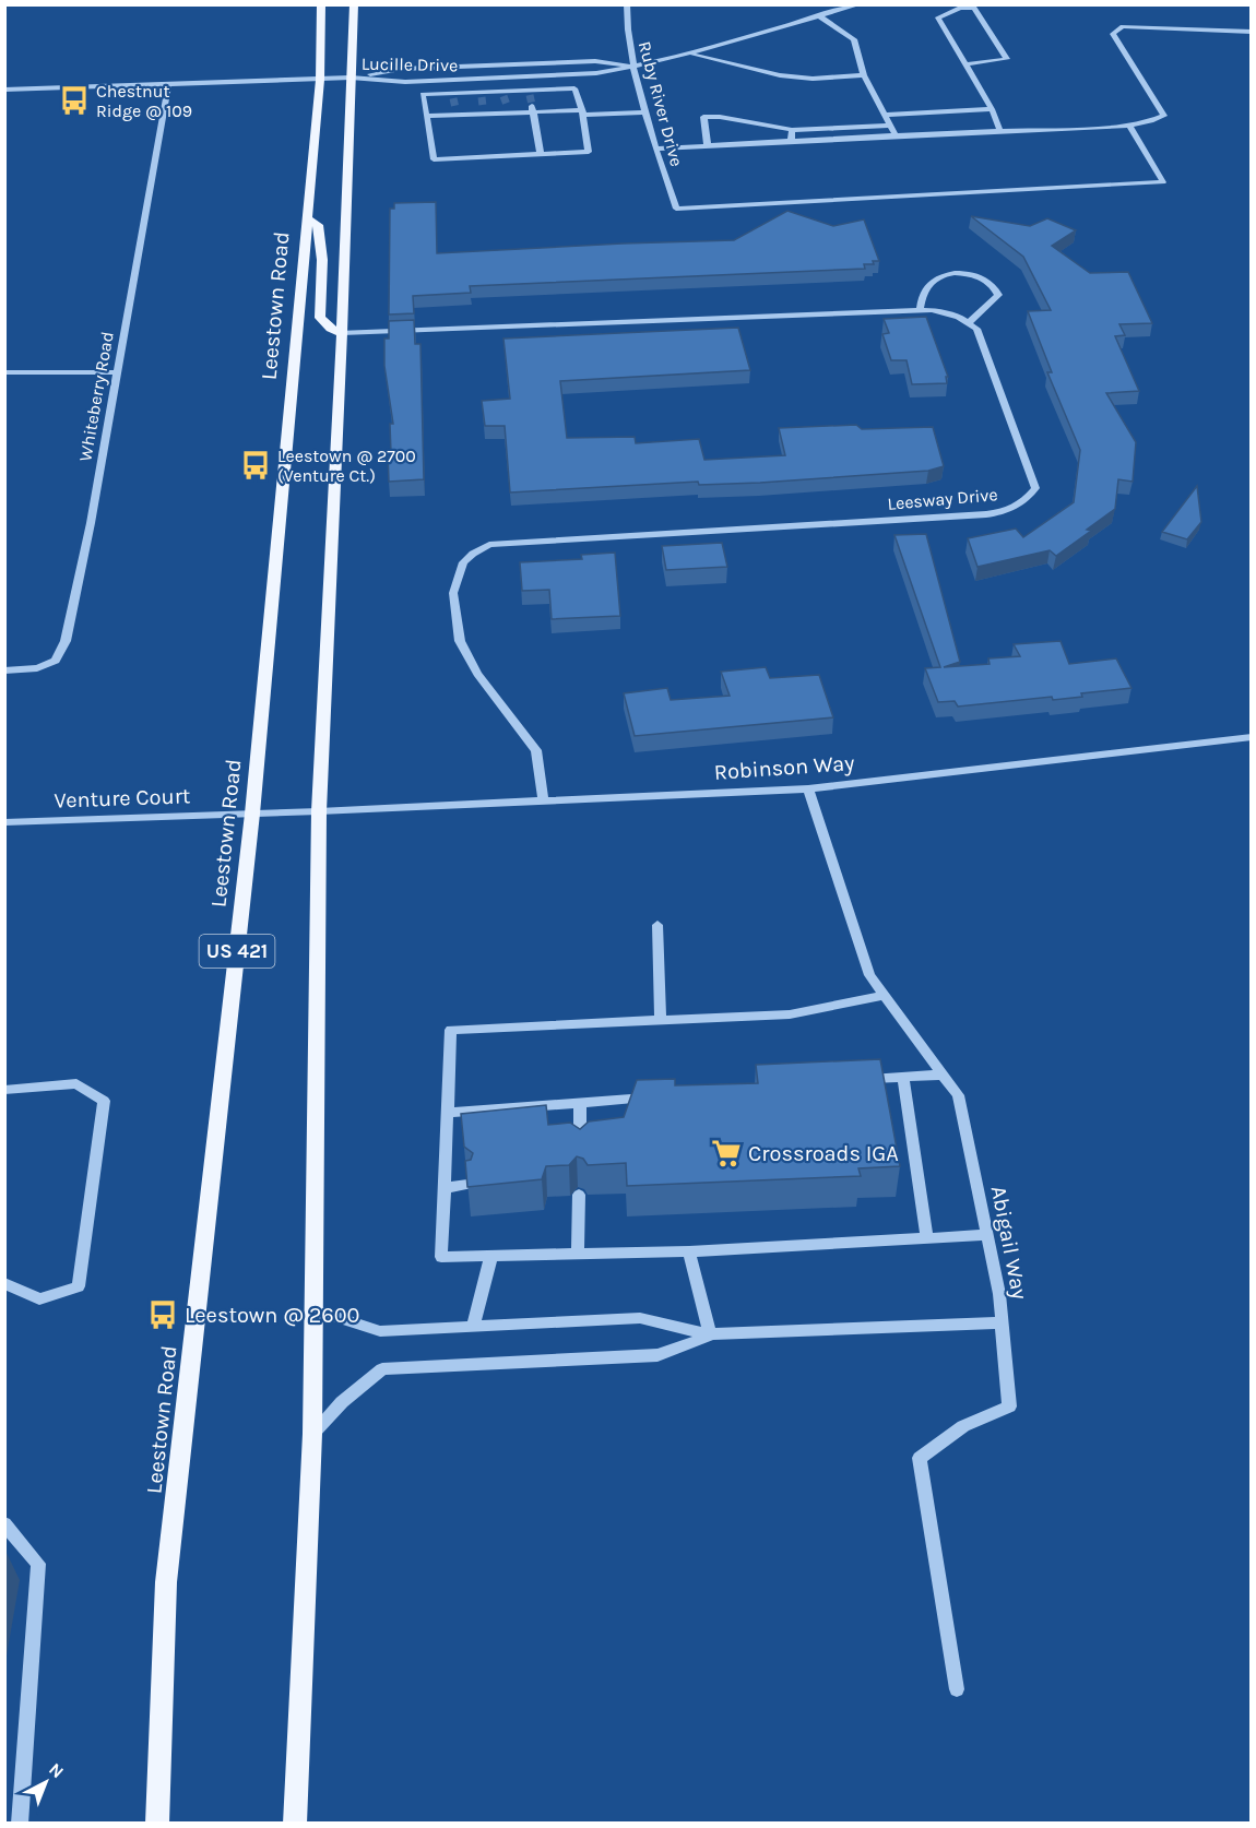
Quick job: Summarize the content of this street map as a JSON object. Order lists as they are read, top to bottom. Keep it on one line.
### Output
{"streets":{"main road":["Leestown Road","US 421"],"street":["Lucille Drive","Ruby River Drive","Whiteberry Road","Leesway Drive","Robinson Way","Venture Court","Abigail Way"]},"crossings":[["Lucille Drive","Ruby River Drive"],["Leestown Road","Venture Court"],["Leesway Drive","Robinson Way"],["Robinson Way","Venture Court"],["Robinson Way","Abigail Way"]],"places":{"bus stop":["Chestnut Ridge @ 109","Leestown @ 2700 (Venture Ct.)","Leestown @ 2600"],"supermarket":["Crossroads IGA"]},"north":"top right"}
